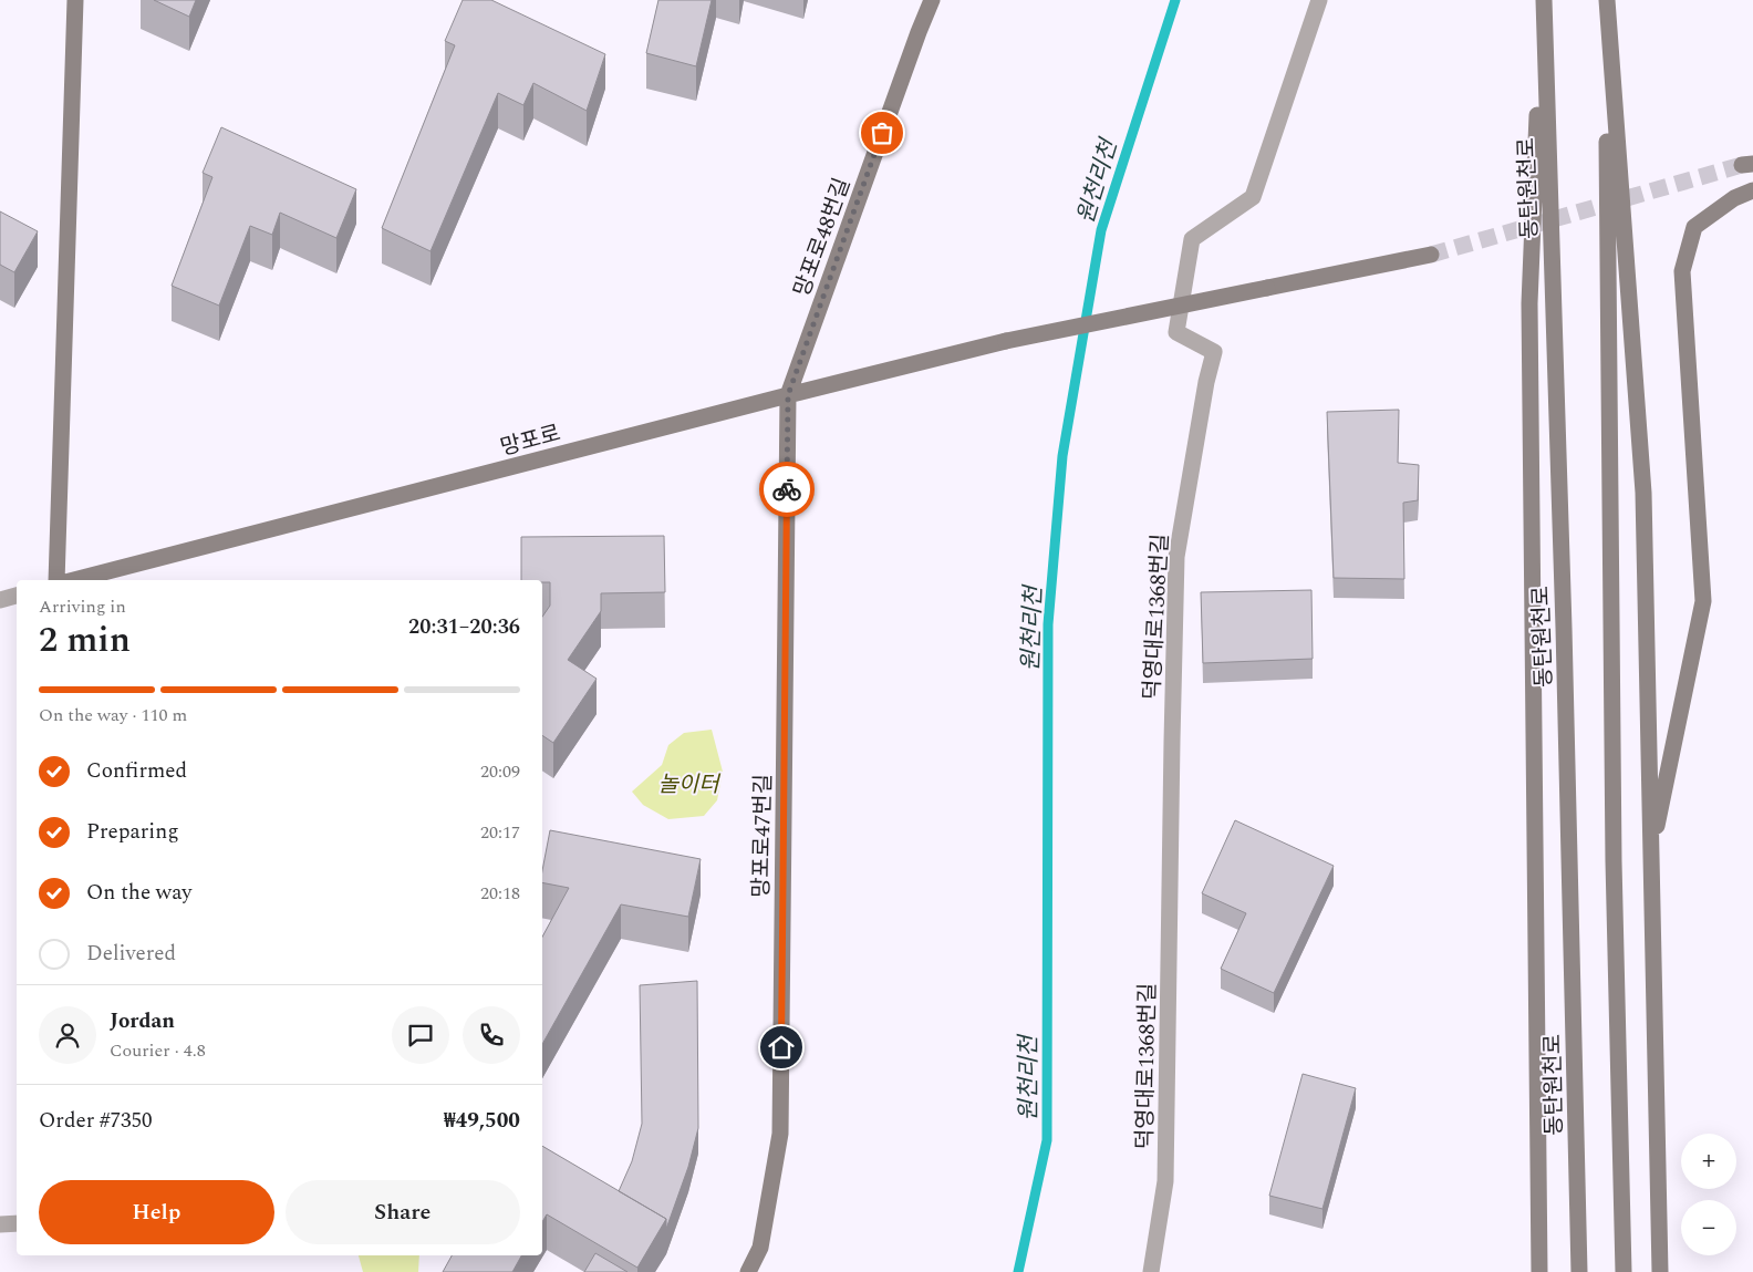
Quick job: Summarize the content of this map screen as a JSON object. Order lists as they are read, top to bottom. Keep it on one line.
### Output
{"streets":{"main road":["동탄원천로","망포로48번길","망포로","망포로47번길"],"street":["덕영대로1368번길"]},"crossings":[["망포로48번길","망포로"],["망포로48번길","망포로47번길"],["망포로","망포로47번길"]],"water":["원천리천"],"parks":["놀이터"],"page":{"heading":["2 min","Arriving in","20:31–20:36"],"panel":["Jordan","Courier · 4.8","Order #7350","₩49,500"],"bar":"On the way · 110 m","list":[["Confirmed","20:09"],["Preparing","20:17"],["On the way","20:18"],"Delivered"],"map_buttons":["+","−"],"buttons":["Help","Share"]}}
